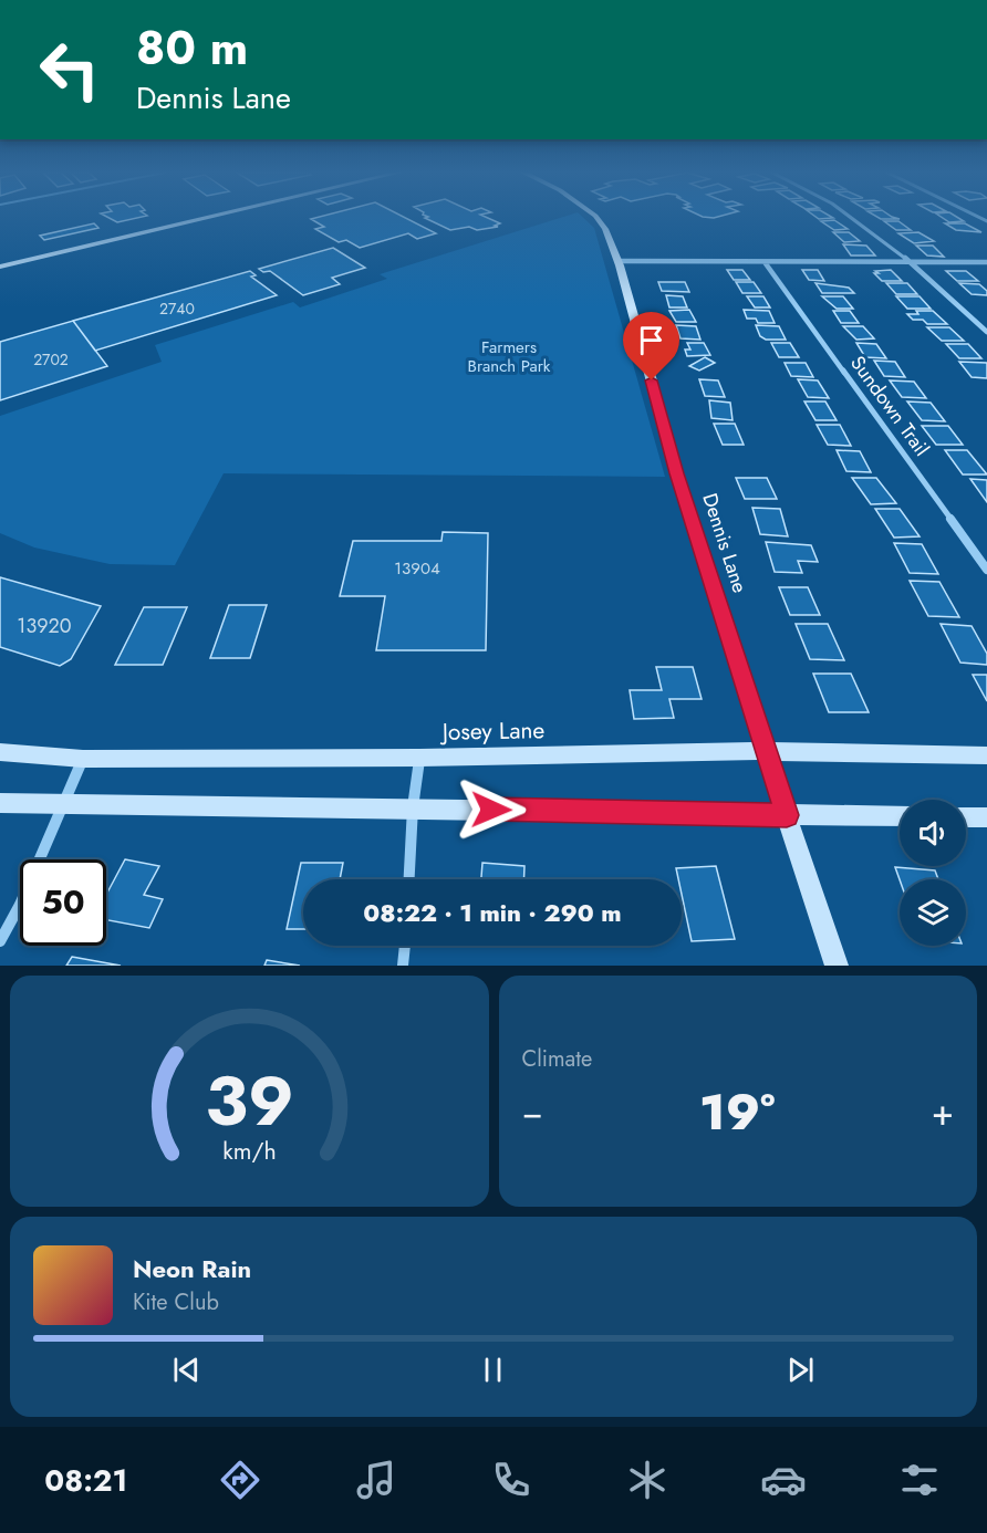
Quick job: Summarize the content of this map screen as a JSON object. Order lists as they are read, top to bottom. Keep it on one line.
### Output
{"streets":{"main road":["Dennis Lane","Josey Lane"],"street":["Sundown Trail"]},"crossings":[["Dennis Lane","Josey Lane"]],"parks":["Farmers Branch Park"],"house_numbers":["2740","2702","13904","13920"],"page":{"turn":["80 m","Dennis Lane"],"limit":"50","trip":"08:22 · 1 min · 290 m","tile":"Climate","heat":["−","19°","+"],"song":["Neon Rain","Kite Club"],"tabs":"08:21","gauge":["39","km/h"]}}
